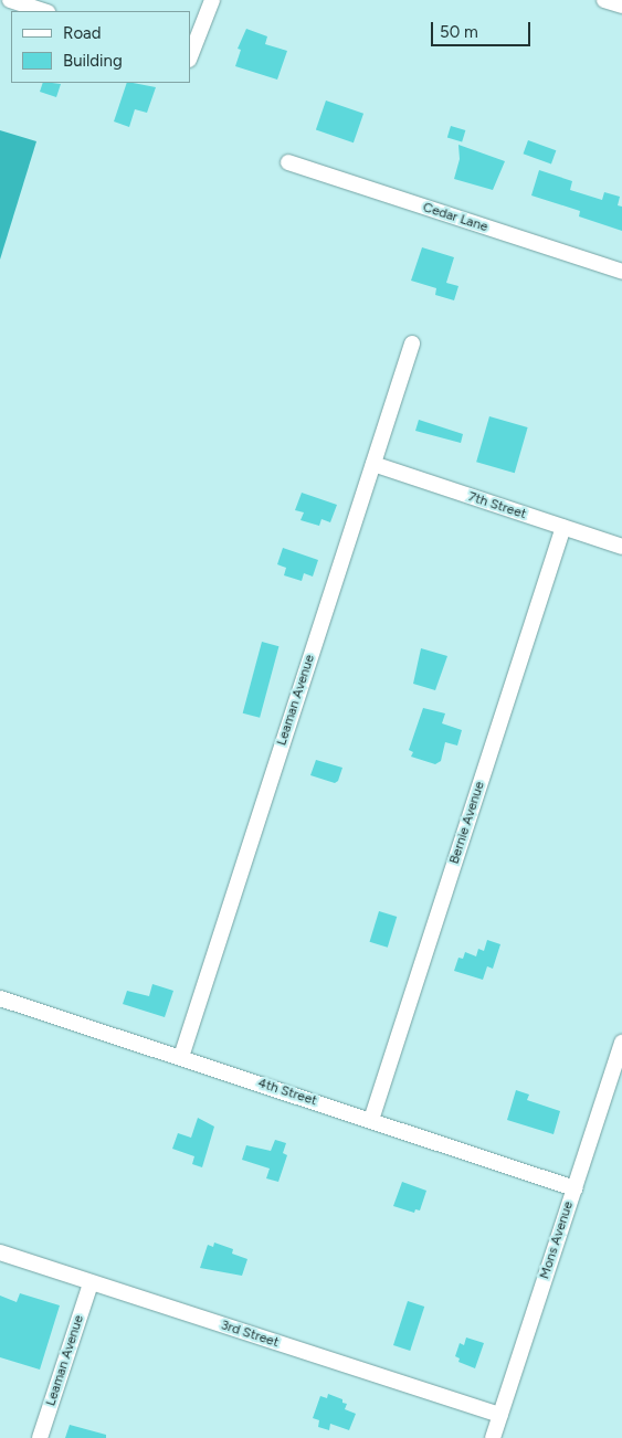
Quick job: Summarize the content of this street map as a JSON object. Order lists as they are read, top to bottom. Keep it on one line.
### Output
{"streets":{"street":["Cedar Lane","7th Street","Leaman Avenue","Bernie Avenue","4th Street","Mons Avenue","3rd Street"]},"crossings":[["7th Street","Leaman Avenue"],["7th Street","Bernie Avenue"],["Leaman Avenue","4th Street"],["Leaman Avenue","3rd Street"],["Bernie Avenue","4th Street"],["4th Street","Mons Avenue"],["Mons Avenue","3rd Street"]],"legend":["Road","Building"],"scale_bar":"50 m"}
